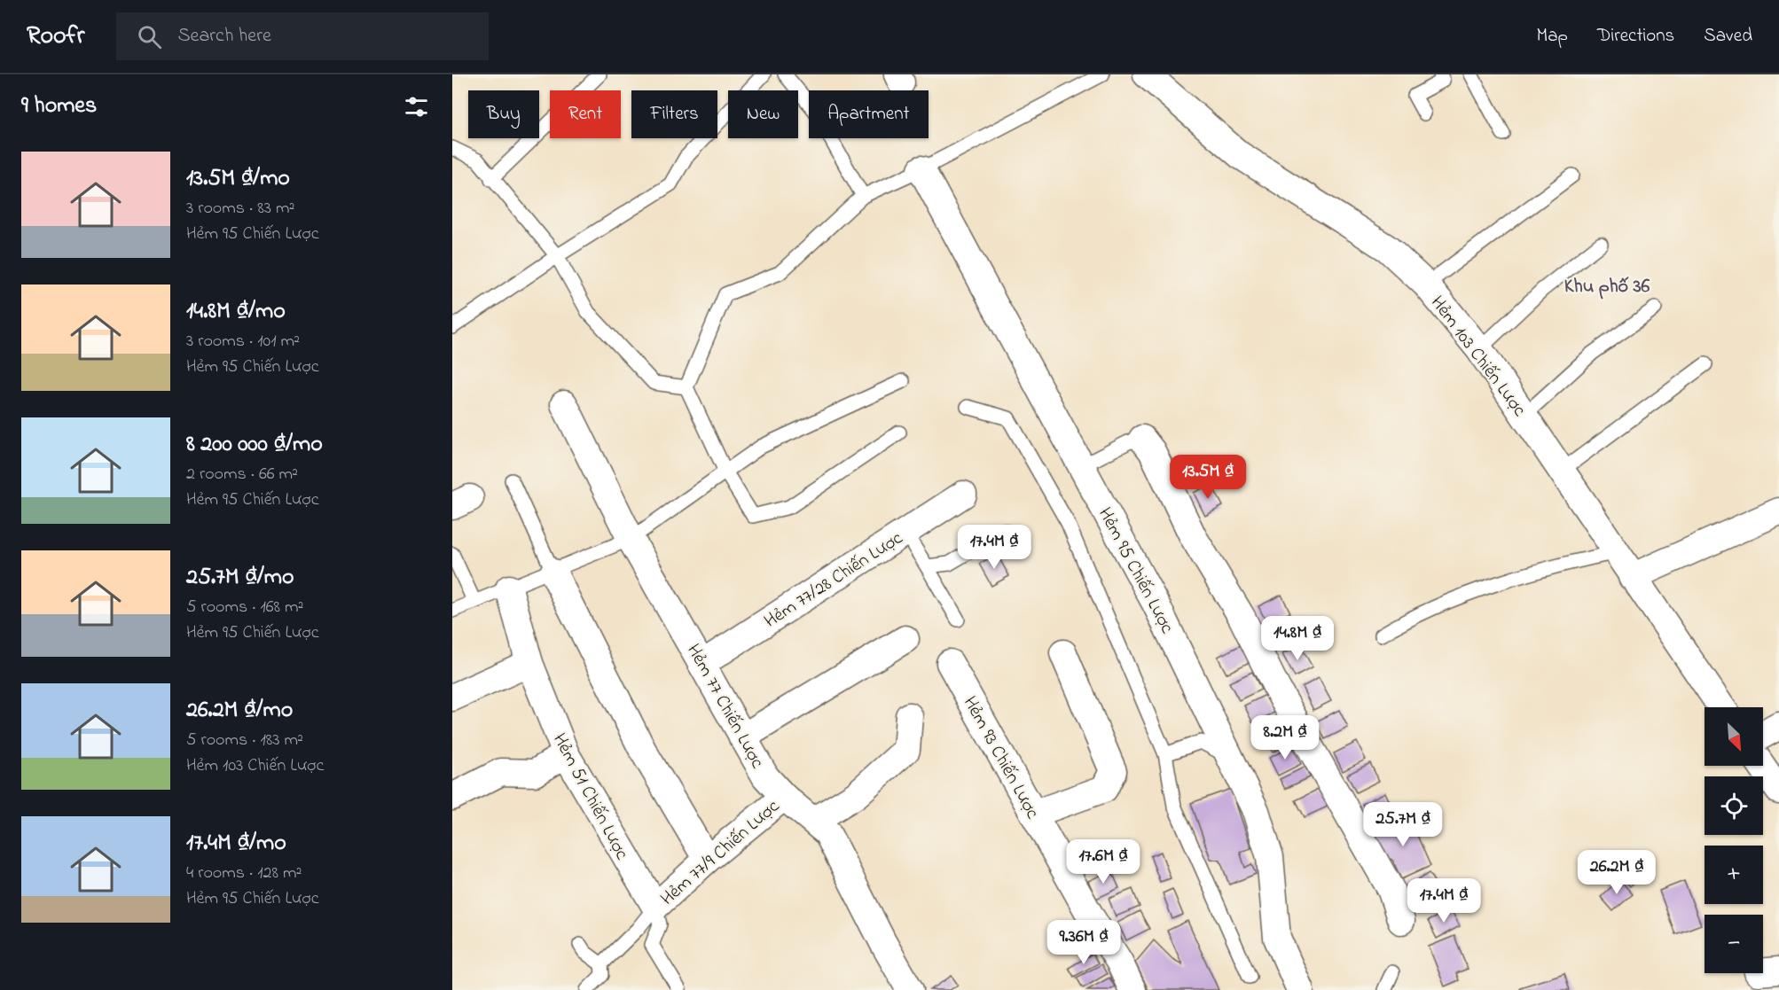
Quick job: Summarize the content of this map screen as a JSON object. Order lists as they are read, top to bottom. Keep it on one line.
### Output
{"streets":{"street":["Hẻm 103 Chiến Lược","Hẻm 95 Chiến Lược","Hẻm 77/28 Chiến Lược","Hẻm 77 Chiến Lược","Hẻm 93 Chiến Lược","Hẻm 51 Chiến Lược","Hẻm 77/9 Chiến Lược"]},"crossings":[["Hẻm 77/28 Chiến Lược","Hẻm 77 Chiến Lược"],["Hẻm 77 Chiến Lược","Hẻm 77/9 Chiến Lược"],["Hẻm 51 Chiến Lược","Hẻm 77/9 Chiến Lược"]],"districts":["Khu phố 36"],"north":"bottom right","page":{"header":"Roofr","search":"Search here","nav":["Map","Directions","Saved"],"heading":"9 homes","chip":["Buy","Rent","Filters","New","Apartment"],"list":[{"name":"13.5M ₫/mo","note":"3 rooms · 83 m² · Hẻm 95 Chiến Lược"},{"name":"14.8M ₫/mo","note":"3 rooms · 101 m² · Hẻm 95 Chiến Lược"},{"name":"8 200 000 ₫/mo","note":"2 rooms · 66 m² · Hẻm 95 Chiến Lược"},{"name":"25.7M ₫/mo","note":"5 rooms · 168 m² · Hẻm 95 Chiến Lược"},{"name":"26.2M ₫/mo","note":"5 rooms · 183 m² · Hẻm 103 Chiến Lược"},{"name":"17.4M ₫/mo","note":"4 rooms · 128 m² · Hẻm 95 Chiến Lược"}],"price":["13.5M ₫","17.4M ₫","14.8M ₫","8.2M ₫","25.7M ₫","17.6M ₫","26.2M ₫","17.4M ₫","9.36M ₫"],"map_buttons":["+","−"]}}
